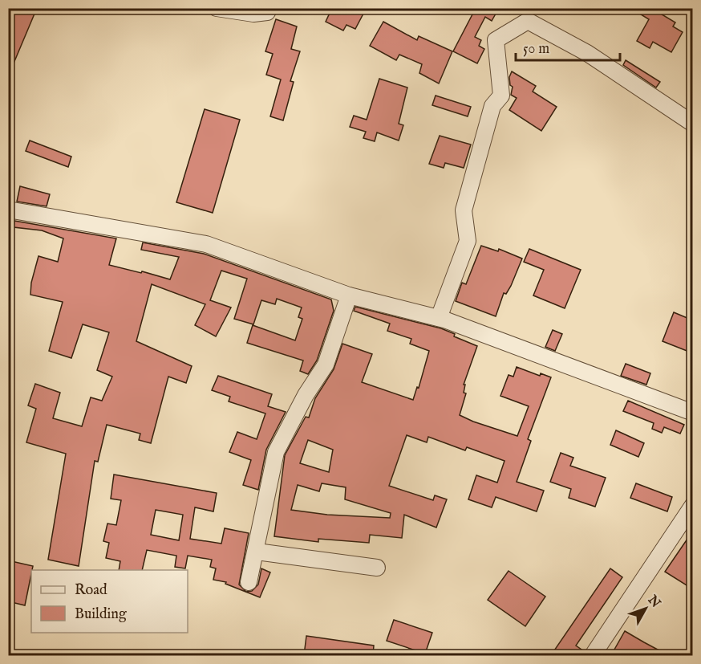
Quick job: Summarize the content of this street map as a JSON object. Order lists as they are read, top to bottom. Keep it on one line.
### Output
{"legend":["Road","Building"],"scale_bar":"50 m","north":"top right"}
